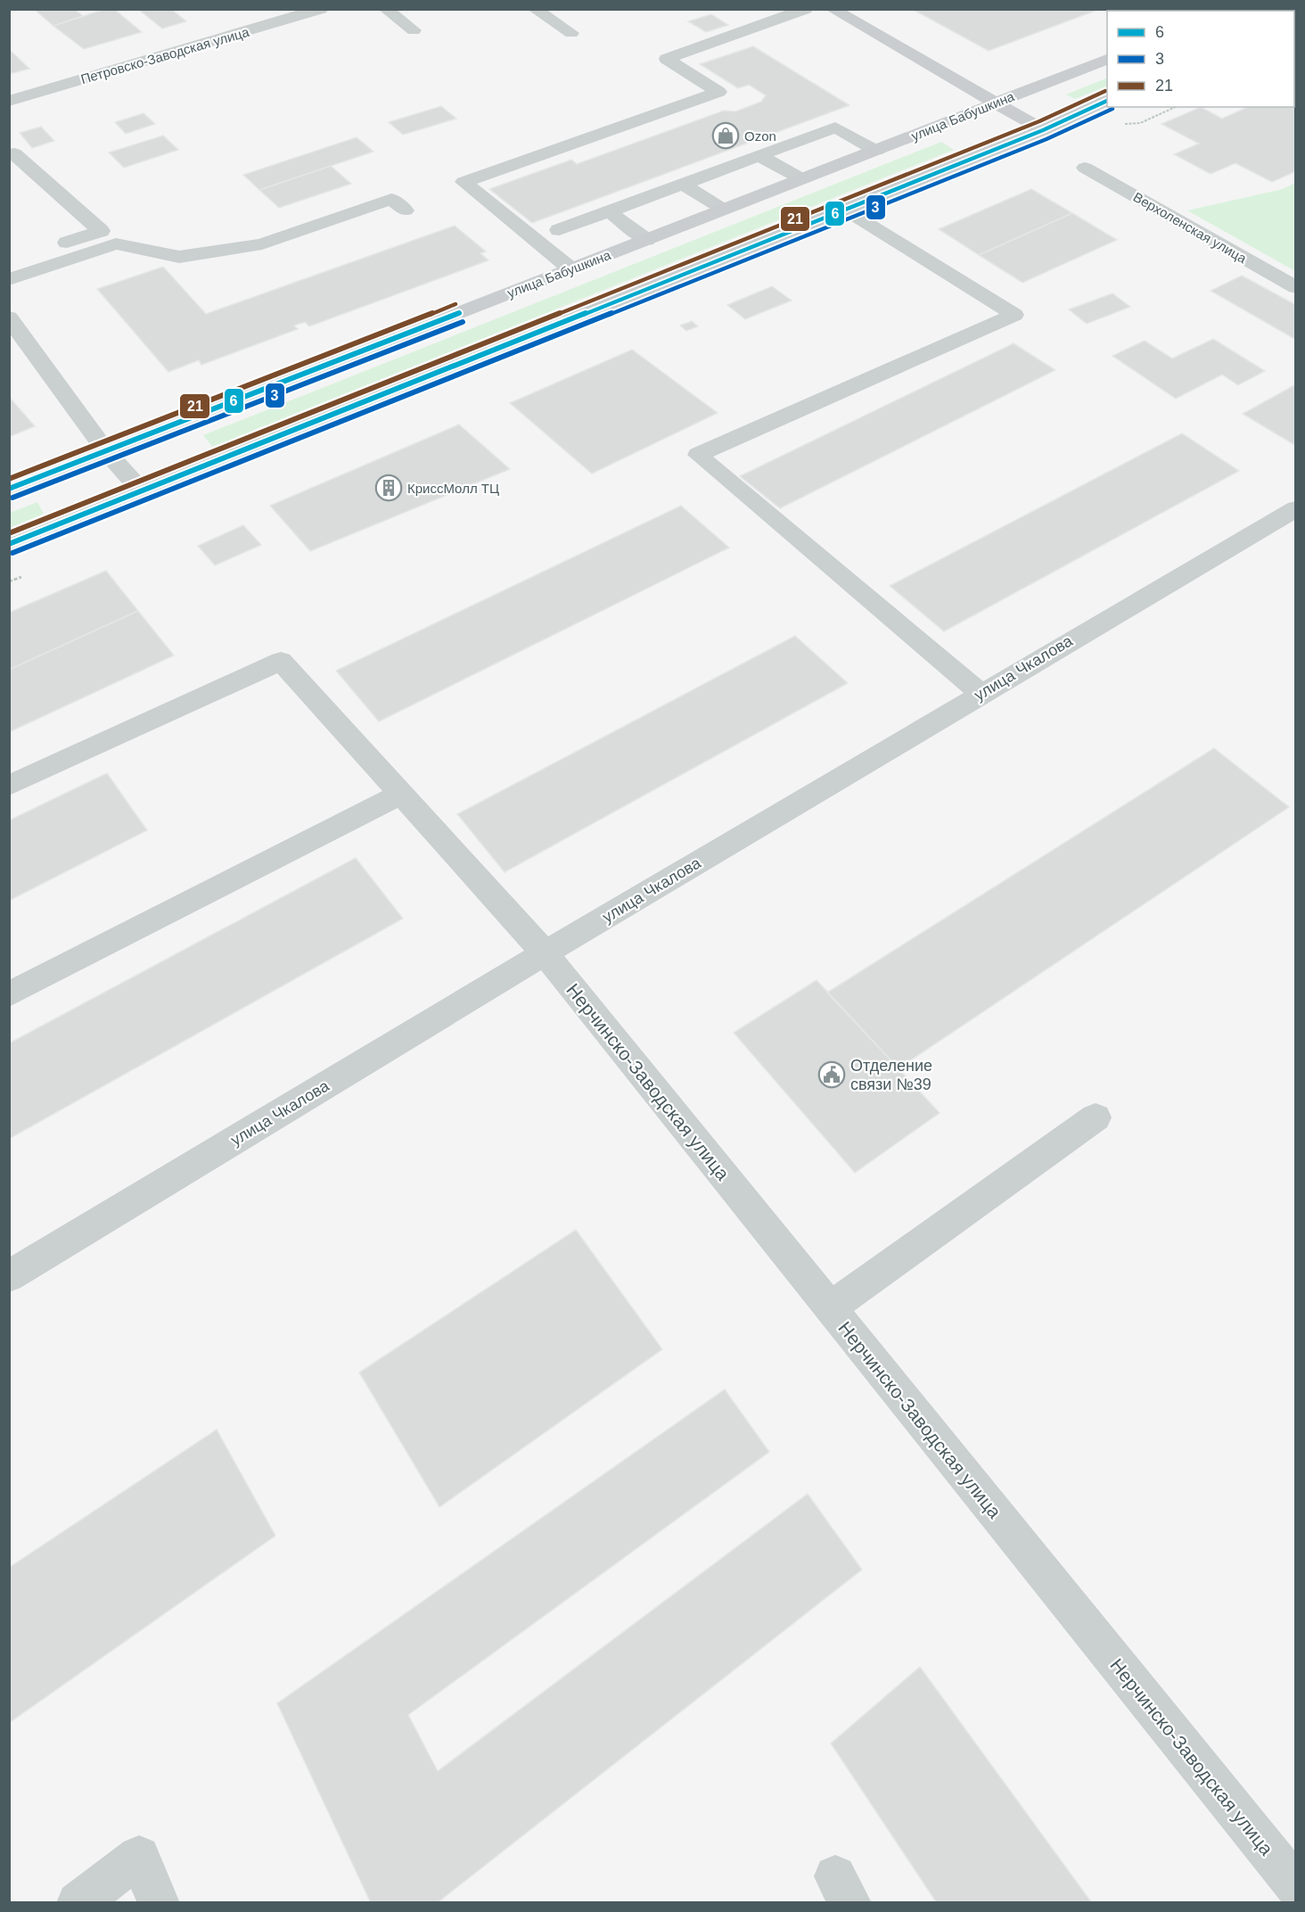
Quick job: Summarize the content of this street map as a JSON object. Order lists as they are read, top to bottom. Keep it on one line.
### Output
{"streets":{"main road":["улица Бабушкина"],"street":["Петровско-Заводская улица","Верхоленская улица","улица Чкалова","Нерчинско-Заводская улица"]},"crossings":[["улица Чкалова","Нерчинско-Заводская улица"]],"places":{"shop":["Ozon"],"building":["КриссМолл ТЦ"],"public building":["Отделение связи №39"]},"lines":["transit line 21","transit line 6","transit line 3"],"legend":["6","3","21"]}
